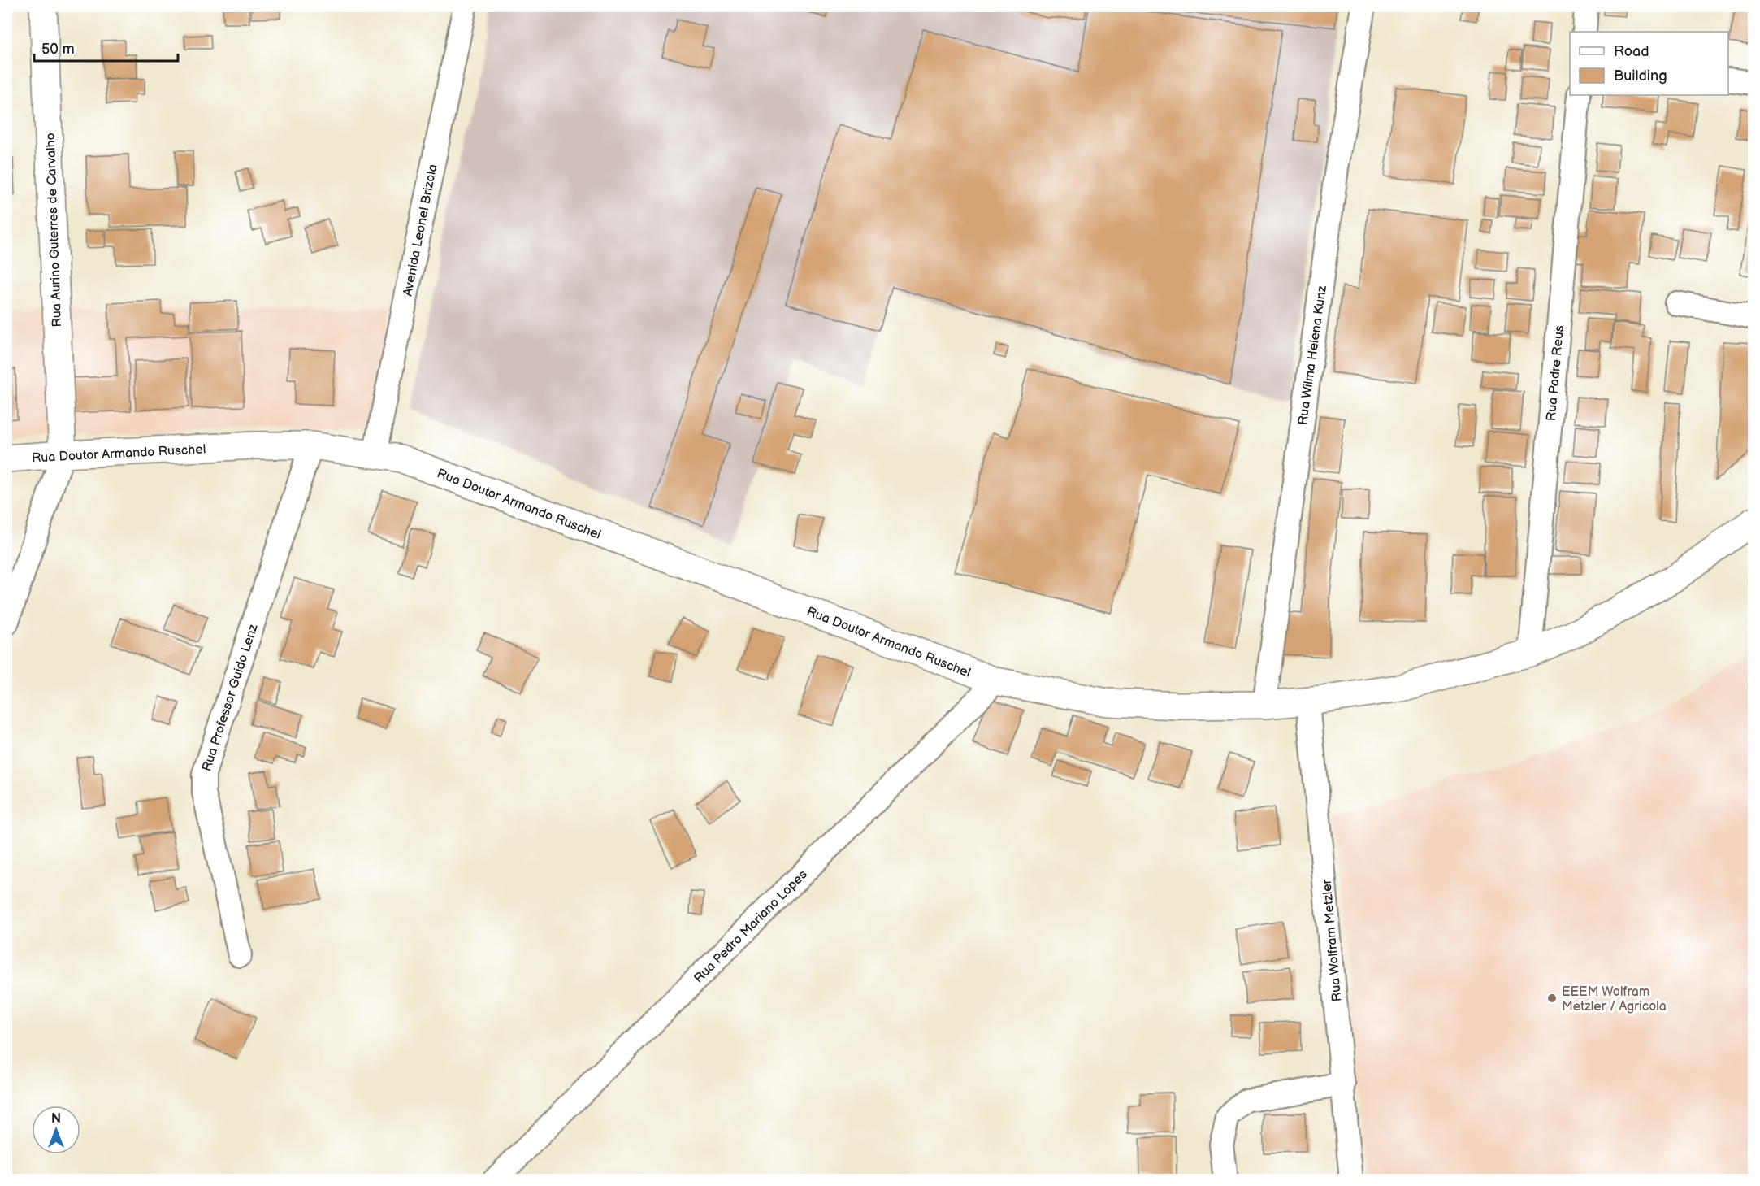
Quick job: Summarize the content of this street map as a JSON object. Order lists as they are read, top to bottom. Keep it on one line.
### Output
{"streets":{"main road":["Rua Aurino Guterres de Carvalho","Rua Doutor Armando Ruschel"],"street":["Avenida Leonel Brizola","Rua Wilma Helena Kunz","Rua Padre Reus","Rua Professor Guido Lenz","Rua Pedro Mariano Lopes","Rua Wolfram Metzler"]},"crossings":[["Rua Aurino Guterres de Carvalho","Rua Doutor Armando Ruschel"],["Avenida Leonel Brizola","Rua Doutor Armando Ruschel"],["Rua Wilma Helena Kunz","Rua Doutor Armando Ruschel"],["Rua Padre Reus","Rua Doutor Armando Ruschel"],["Rua Doutor Armando Ruschel","Rua Professor Guido Lenz"],["Rua Doutor Armando Ruschel","Rua Pedro Mariano Lopes"],["Rua Doutor Armando Ruschel","Rua Wolfram Metzler"]],"places":["EEEM Wolfram Metzler / Agricola"],"legend":["Road","Building"],"scale_bar":"50 m","north":"top"}
